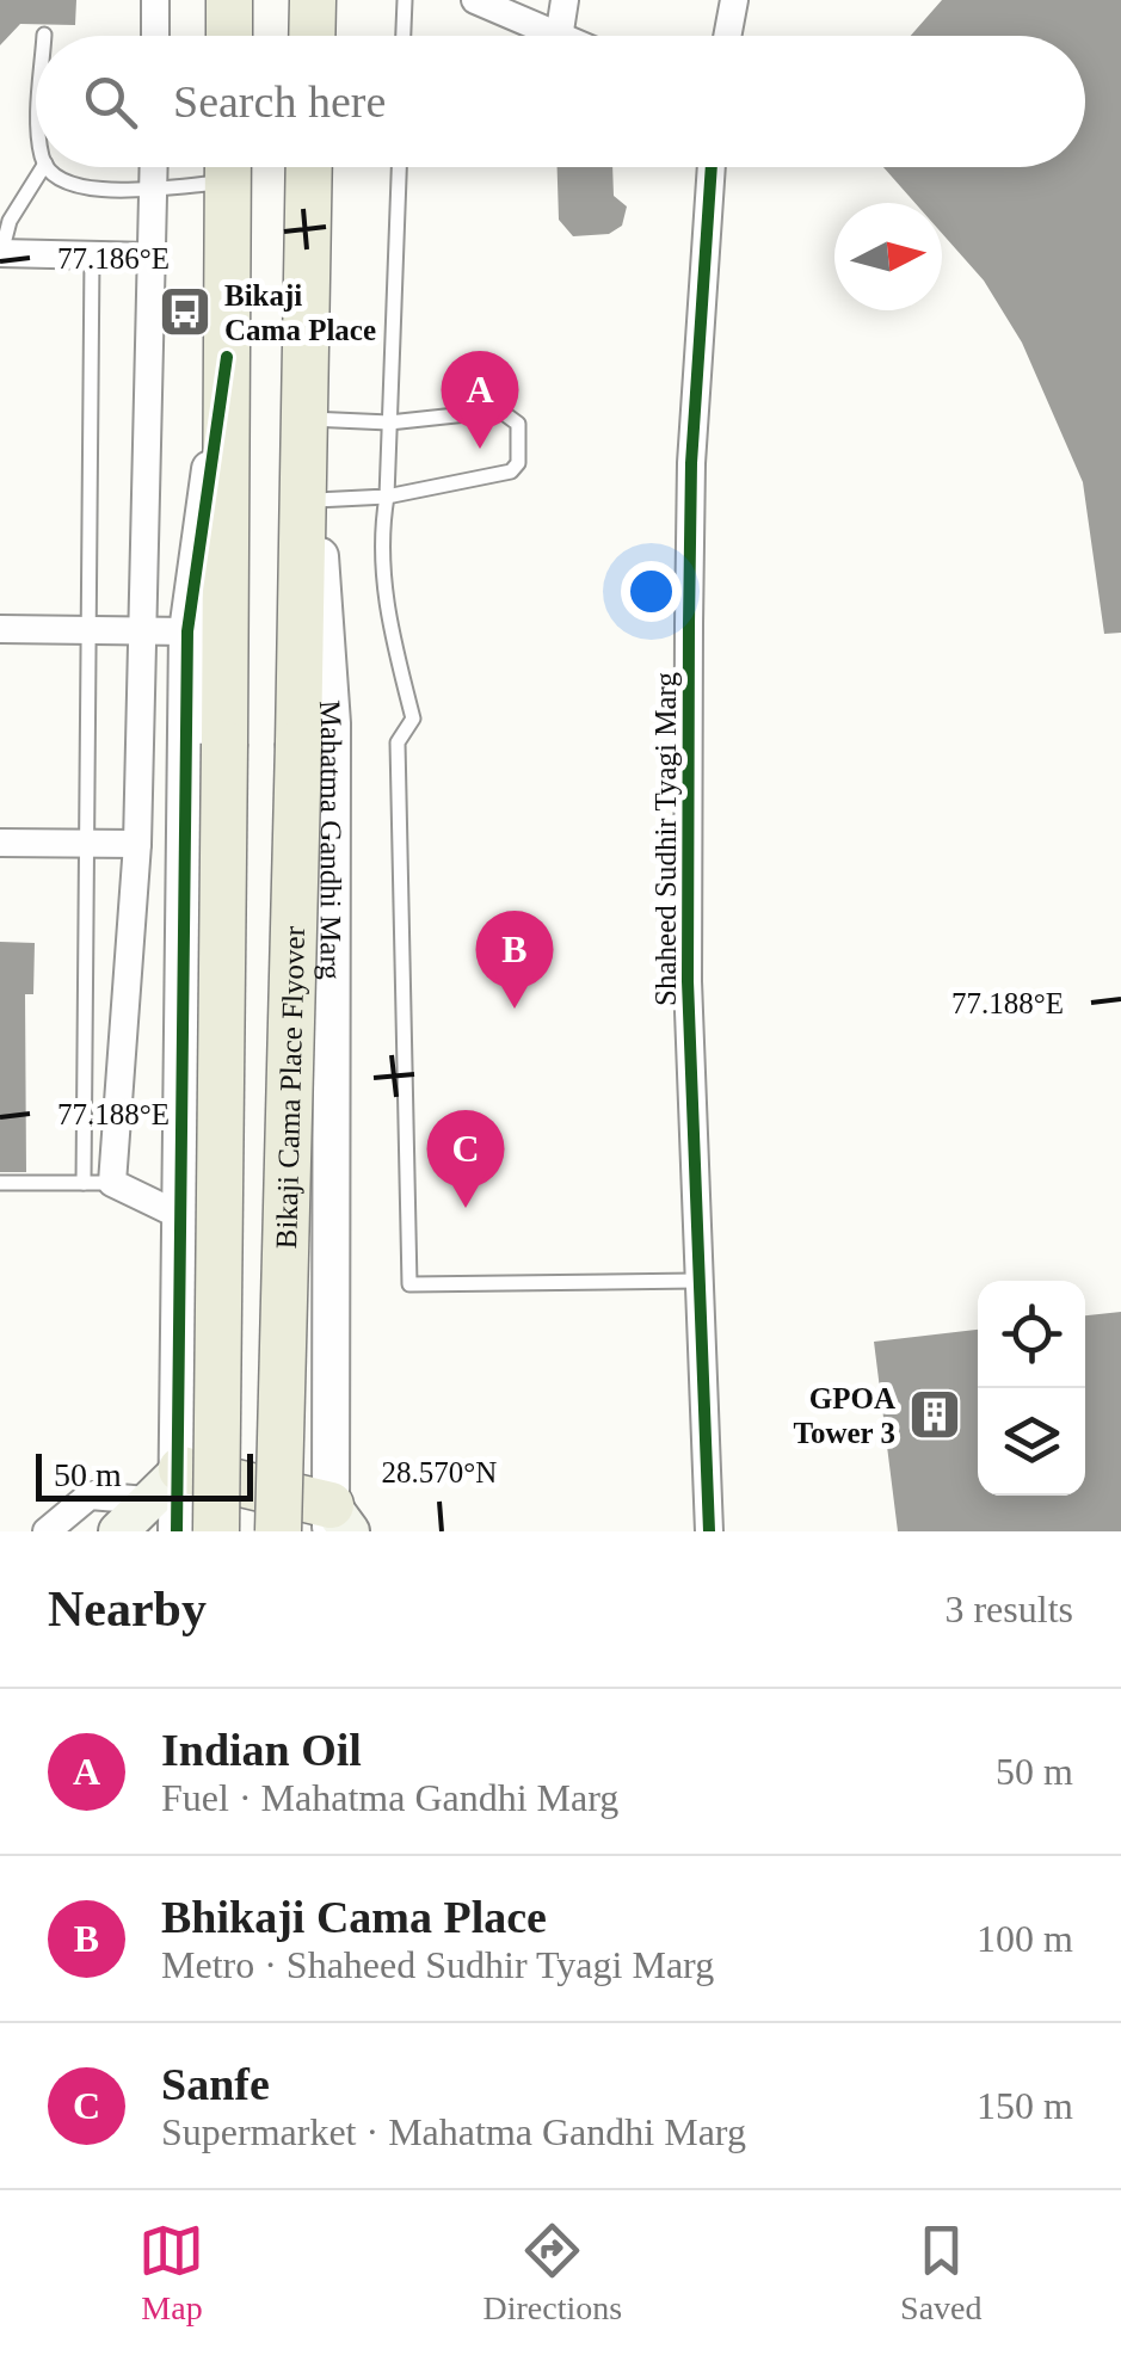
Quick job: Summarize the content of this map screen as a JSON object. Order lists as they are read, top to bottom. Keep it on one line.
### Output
{"streets":{"main road":["Mahatma Gandhi Marg","Bikaji Cama Place Flyover"],"street":["Shaheed Sudhir Tyagi Marg"]},"crossings":[["Mahatma Gandhi Marg","Bikaji Cama Place Flyover"]],"places":{"bus stop":["Bikaji Cama Place"],"building":["GPOA Tower 3"]},"scale_bar":"50 m","north":"right","page":{"search":"Search here","pins":["A","B","C"],"scale":"50 m","heading":["Nearby","3 results"],"list":[{"mark":"A","name":"Indian Oil","note":"Fuel · Mahatma Gandhi Marg","value":"50 m"},{"mark":"B","name":"Bhikaji Cama Place","note":"Metro · Shaheed Sudhir Tyagi Marg","value":"100 m"},{"mark":"C","name":"Sanfe","note":"Supermarket · Mahatma Gandhi Marg","value":"150 m"}],"nav":["Map","Directions","Saved"]},"coordinates":["77.186°E","77.188°E","28.570°N"]}
